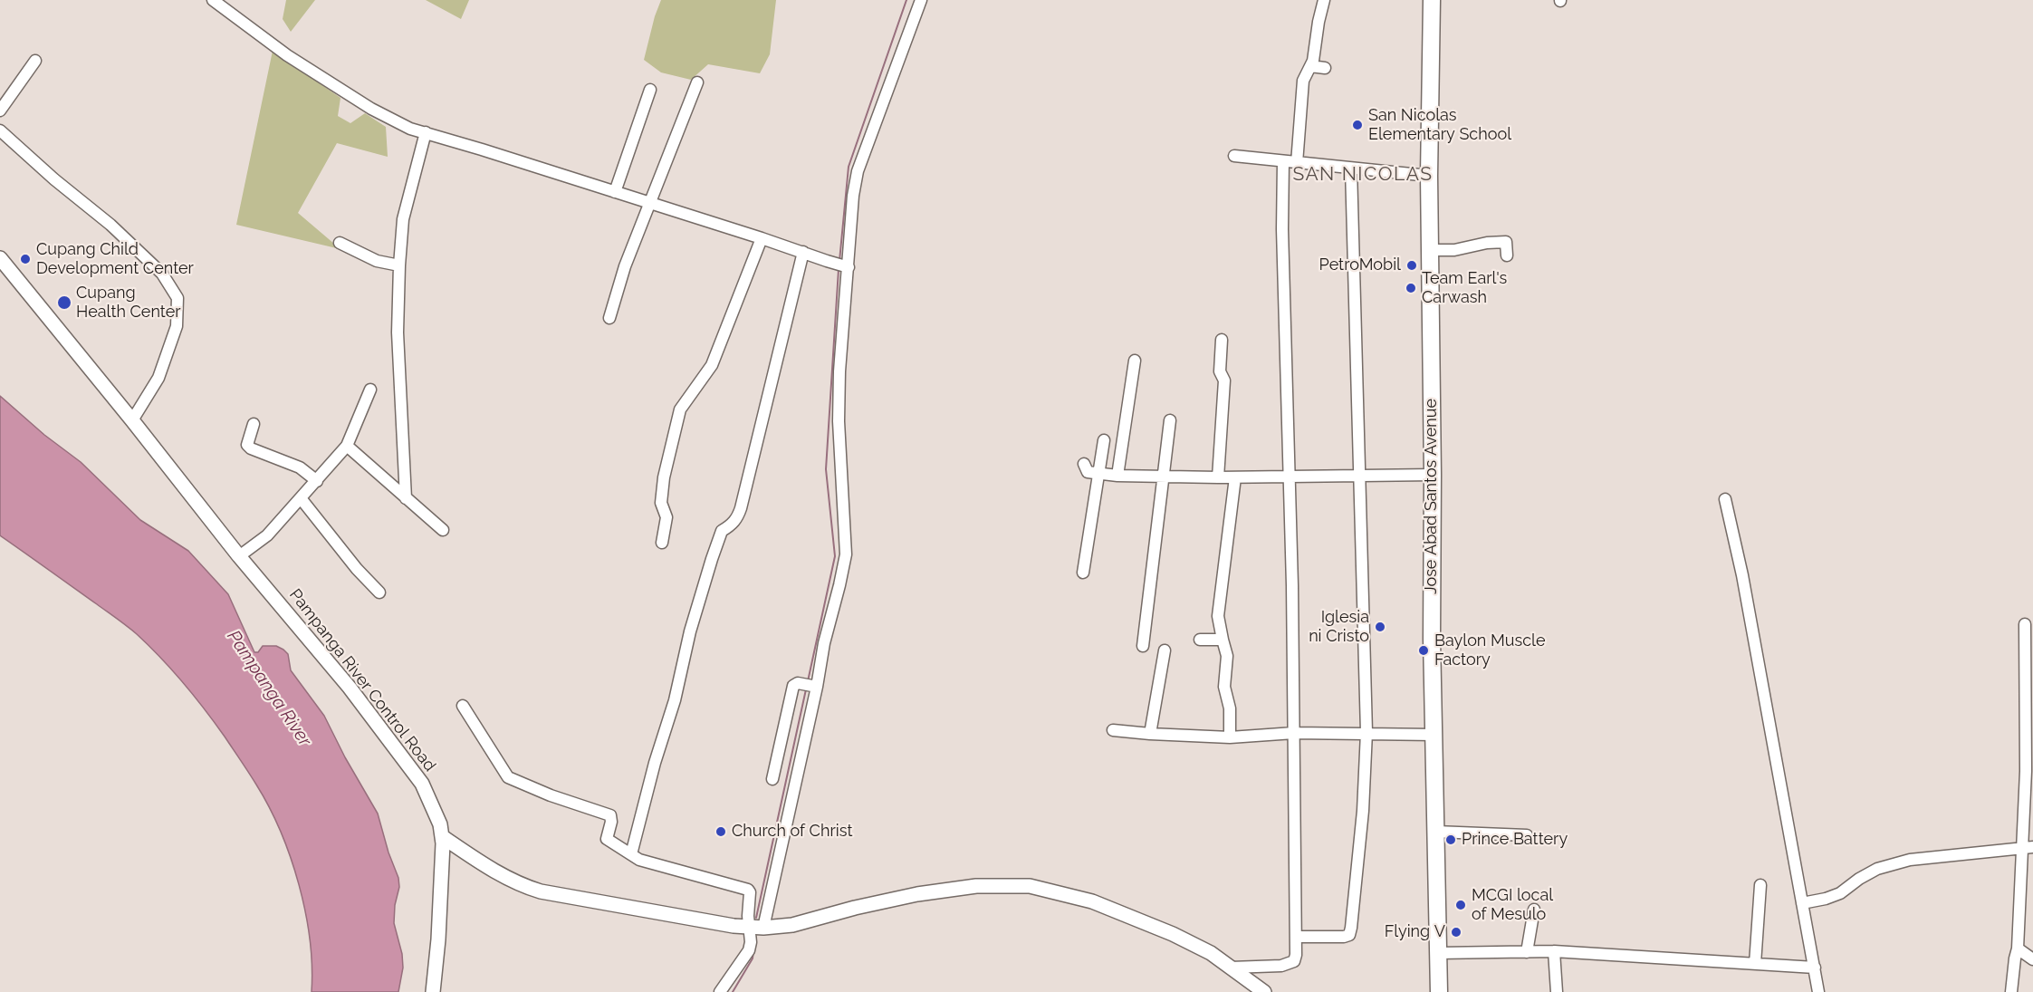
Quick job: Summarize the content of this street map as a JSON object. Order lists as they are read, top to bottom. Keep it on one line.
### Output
{"streets":{"highway":["Jose Abad Santos Avenue"],"main road":["Pampanga River Control Road"]},"districts":["SAN NICOLAS"],"water":["Pampanga River"],"places":["San Nicolas Elementary School","Cupang Child Development Center","PetroMobil","Team Earl's Carwash","Cupang Health Center","Iglesia ni Cristo","Baylon Muscle Factory","Church of Christ","Prince Battery","MCGI local of Mesulo","Flying V"]}
